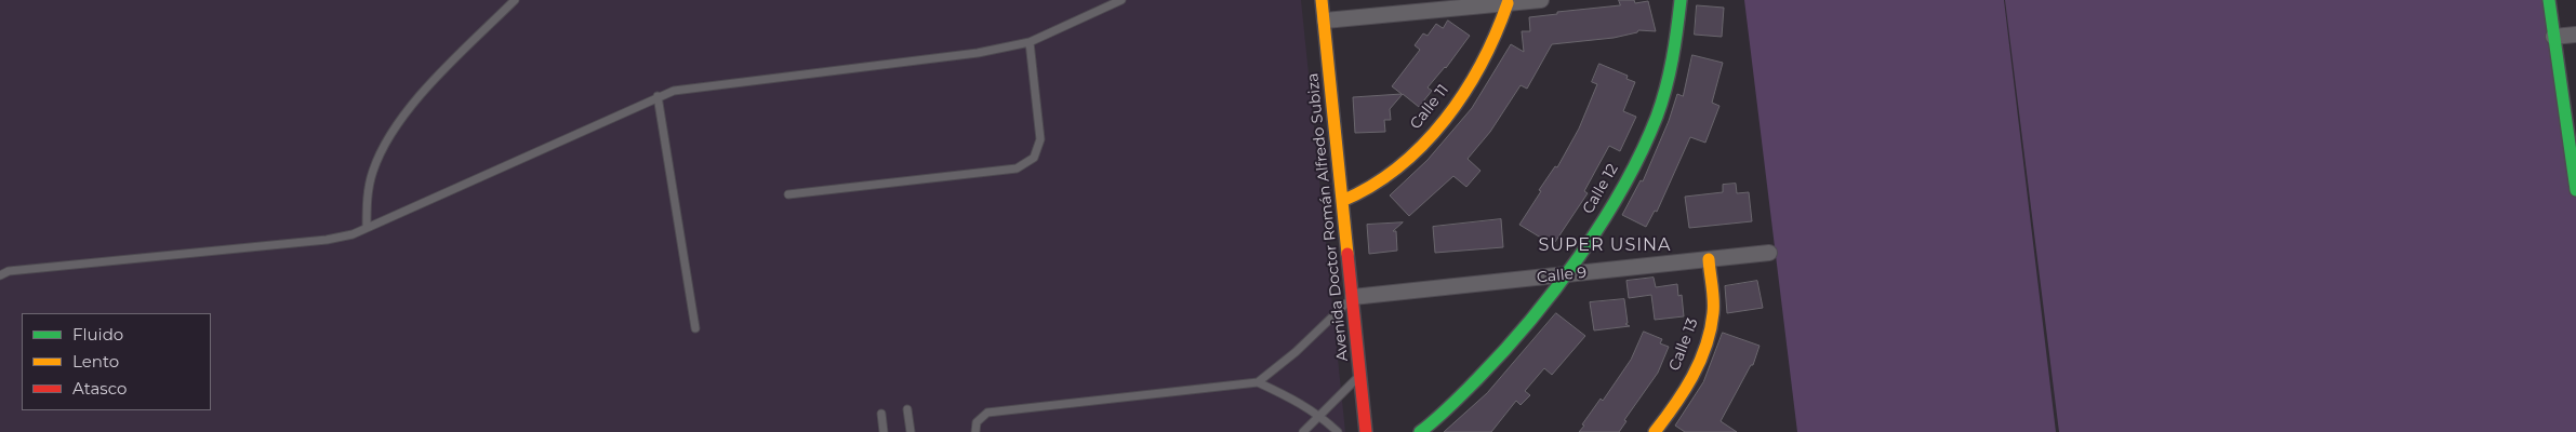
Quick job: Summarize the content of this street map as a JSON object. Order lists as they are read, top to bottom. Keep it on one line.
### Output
{"streets":{"street":["Calle 11","Calle 12","Avenida Doctor Román Alfredo Subiza","Calle 9","Calle 13"]},"crossings":[["Calle 11","Avenida Doctor Román Alfredo Subiza"],["Calle 12","Calle 9"],["Avenida Doctor Román Alfredo Subiza","Calle 9"],["Calle 9","Calle 13"]],"districts":["SUPER USINA"],"legend":["Fluido","Lento","Atasco"]}
